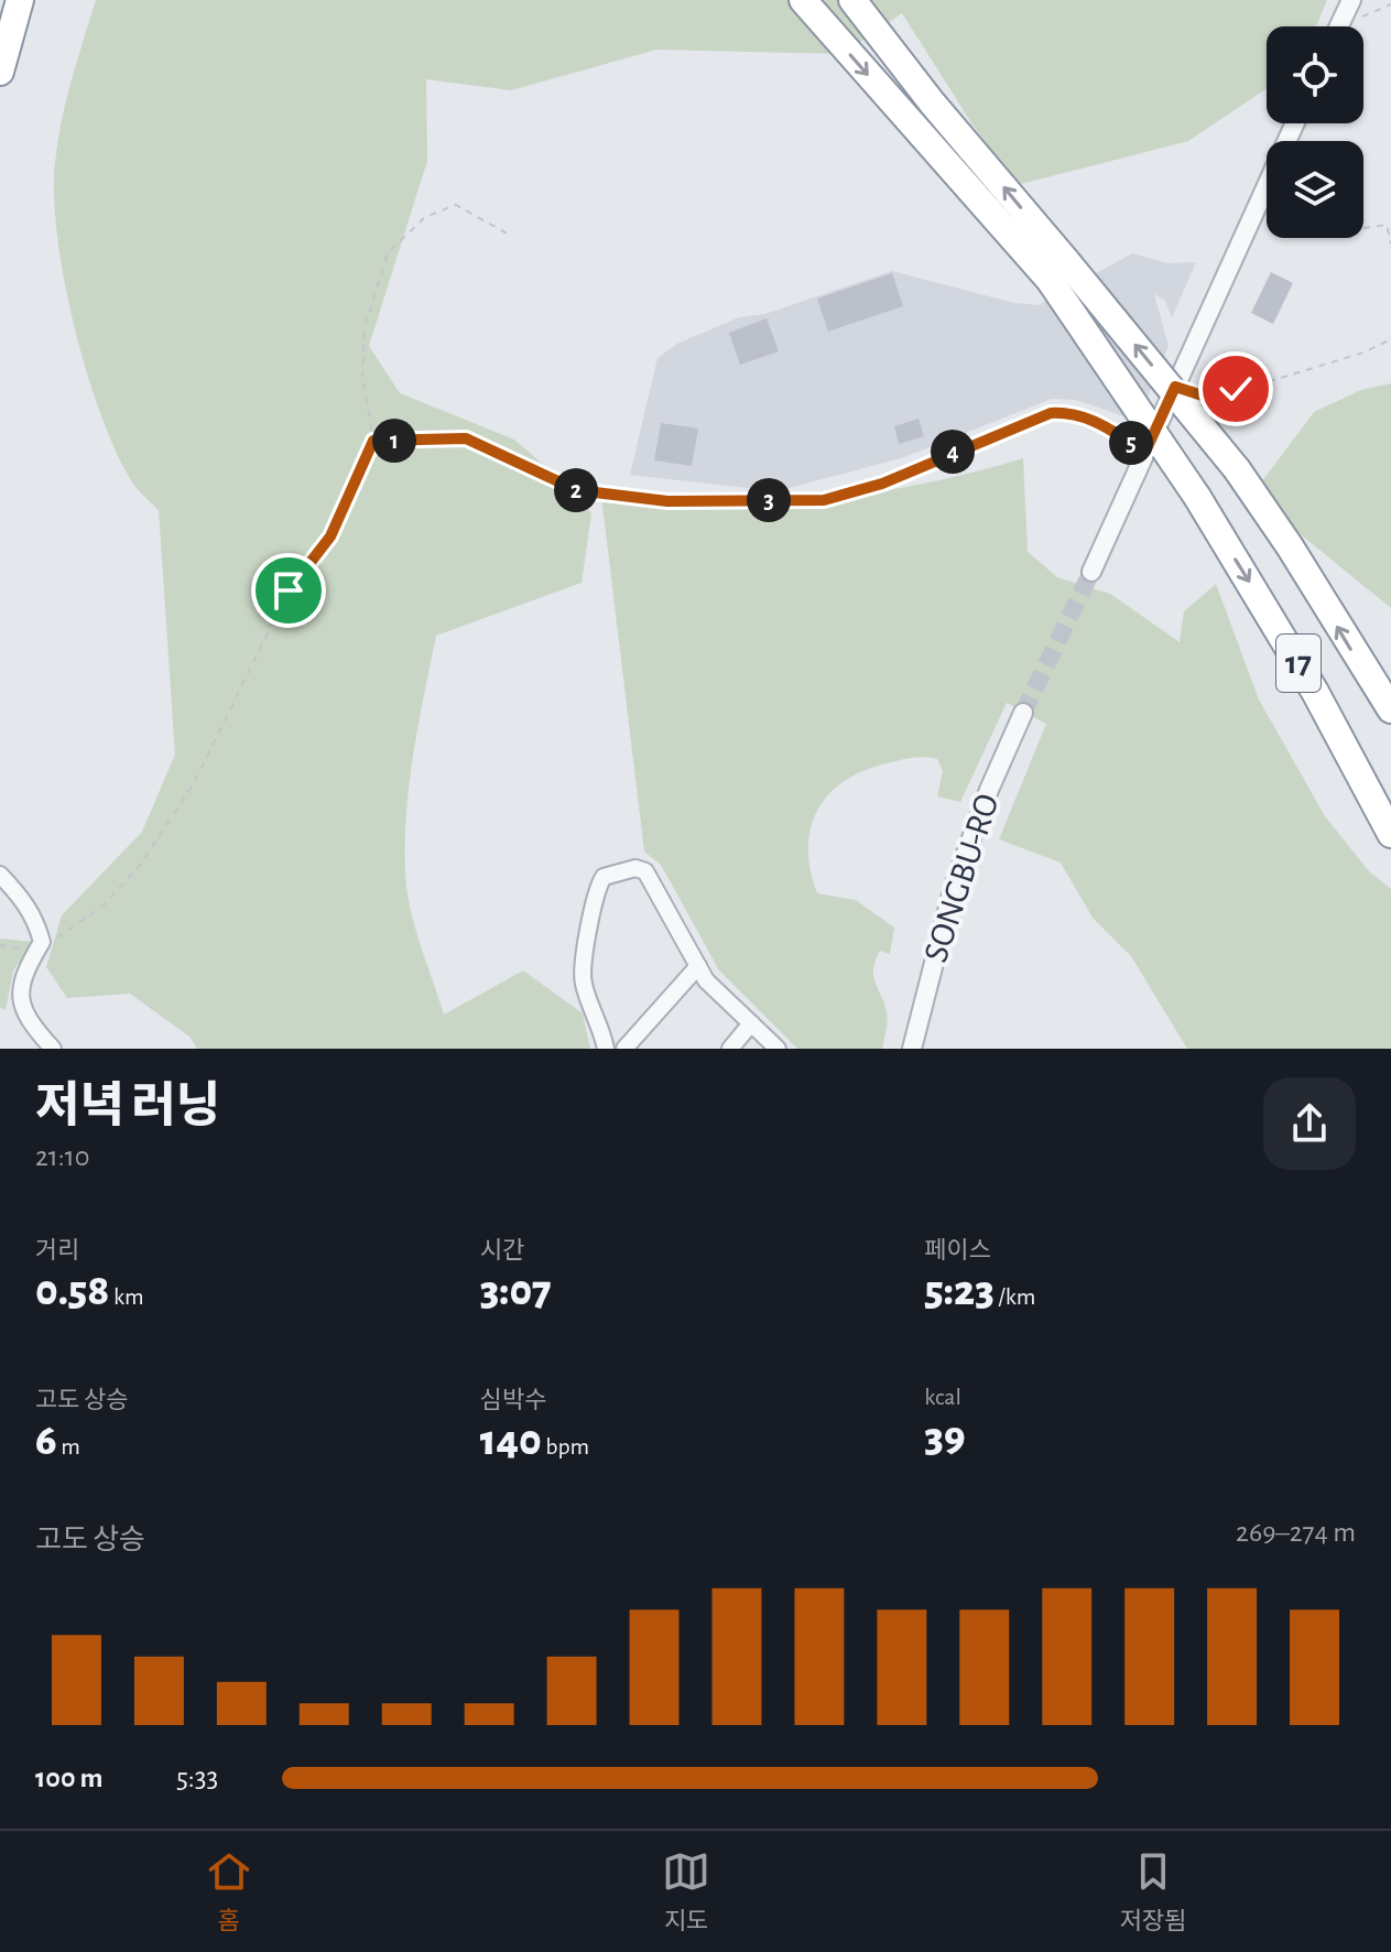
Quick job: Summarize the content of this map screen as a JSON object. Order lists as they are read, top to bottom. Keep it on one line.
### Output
{"streets":{"highway":["17"],"street":["SONGBU-RO"]},"page":{"pins":["1","5","4","2","3"],"heading":["저녁 러닝","21:10"],"stats":[["거리","0.58 km"],["시간","3:07"],["페이스","5:23 /km"],["고도 상승","6 m"],["심박수","140 bpm"],["kcal","39"]],"chart":["고도 상승","269–274 m"],"list":[{"name":"100 m","note":"5:33"}],"tabs":["홈","지도","저장됨"]}}
